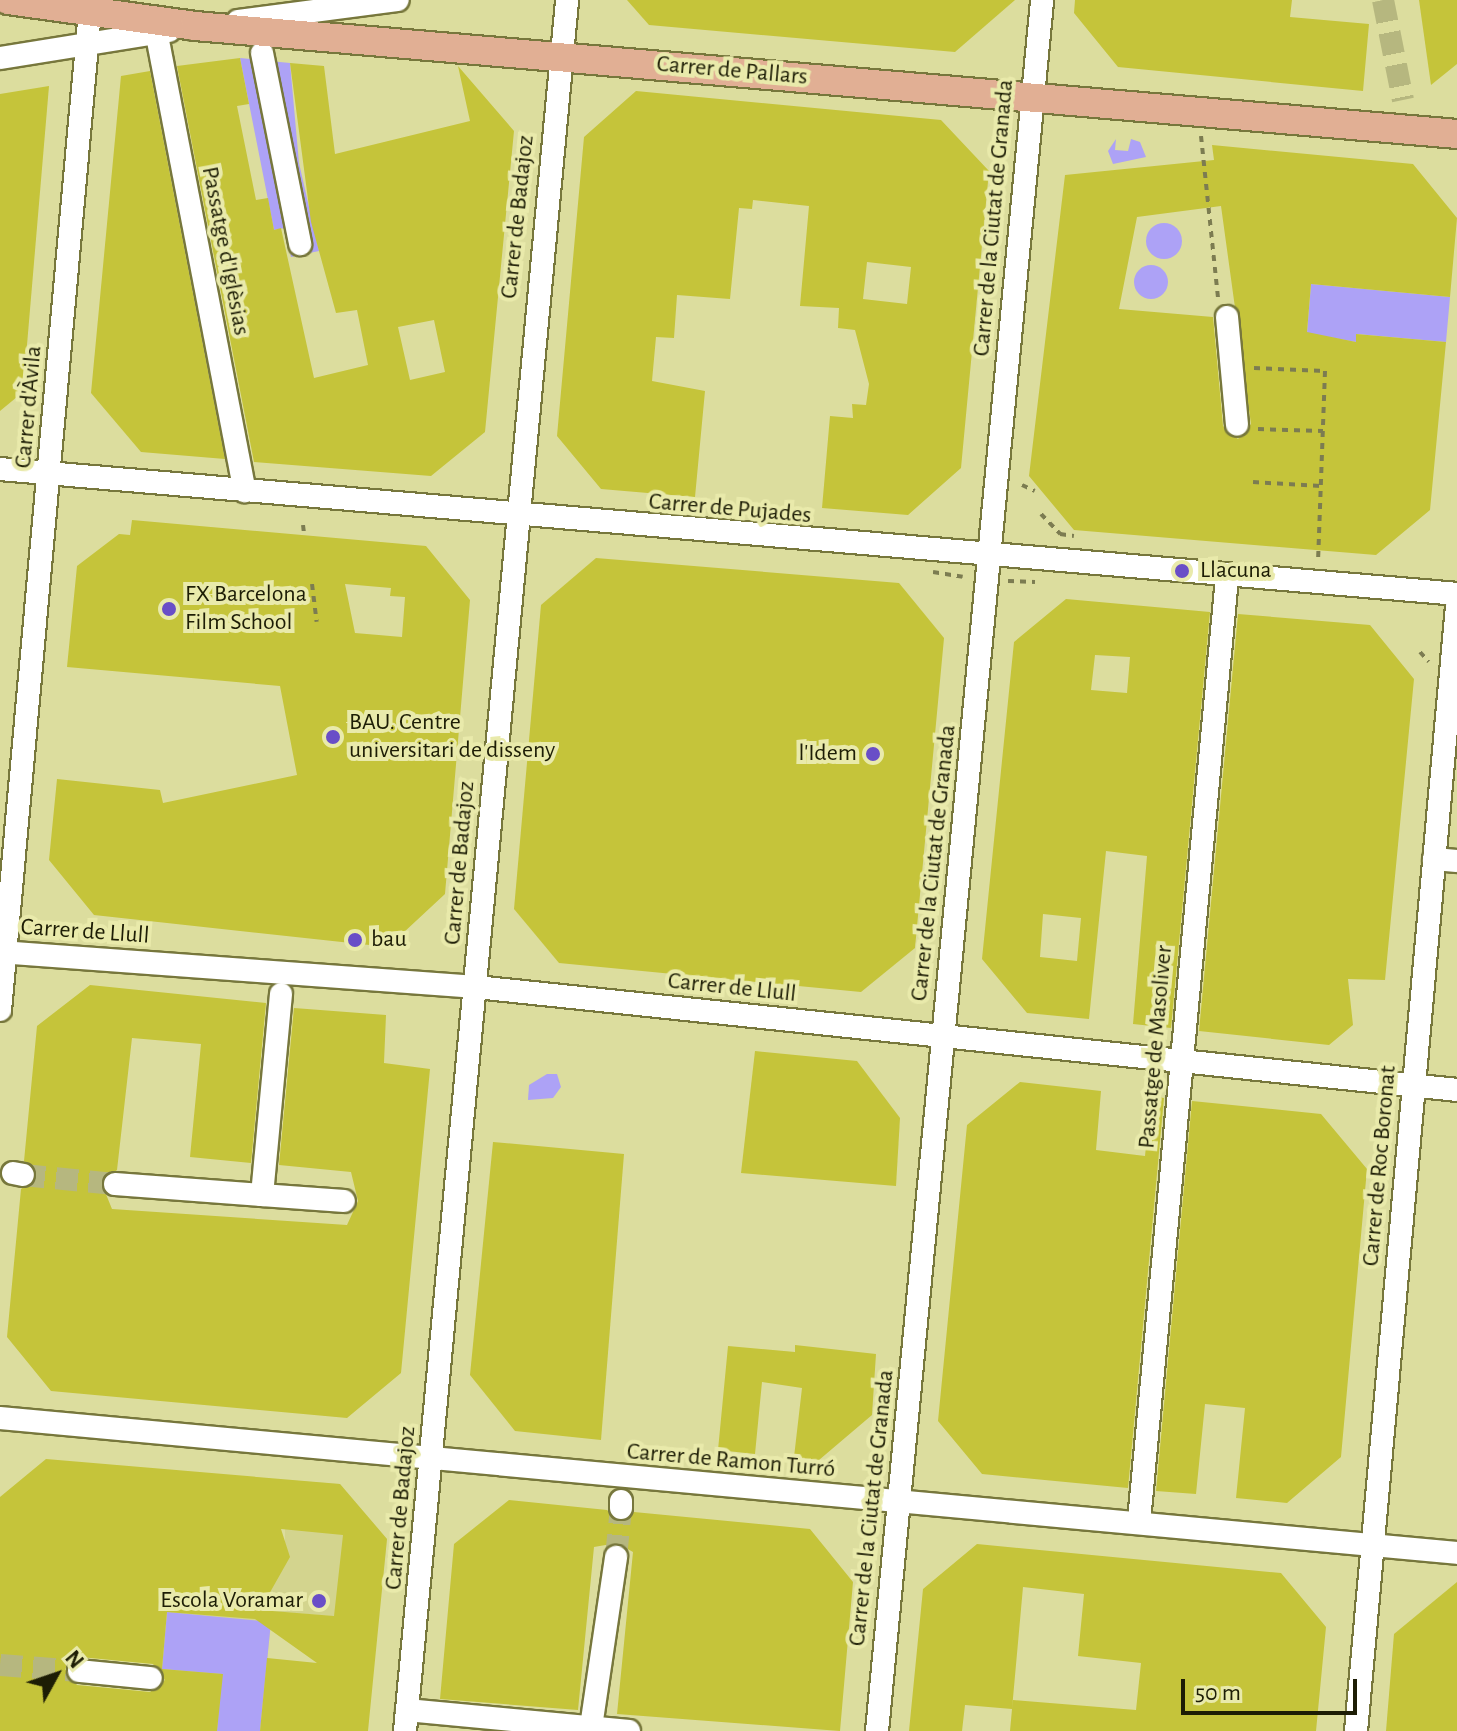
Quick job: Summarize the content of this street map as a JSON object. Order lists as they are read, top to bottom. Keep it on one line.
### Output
{"streets":{"main road":["Carrer de Pallars"],"street":["Carrer de Badajoz","Carrer de la Ciutat de Granada","Passatge d'Iglèsias","Carrer d'Àvila","Carrer de Pujades","Carrer de Llull","Passatge de Masoliver","Carrer de Roc Boronat","Carrer de Ramon Turró"]},"crossings":[["Carrer de Pallars","Carrer de Badajoz"],["Carrer de Pallars","Carrer de la Ciutat de Granada"],["Carrer de Pallars","Passatge d'Iglèsias"],["Carrer de Pallars","Carrer d'Àvila"],["Carrer de Badajoz","Carrer de Pujades"],["Carrer de Badajoz","Carrer de Llull"],["Carrer de Badajoz","Carrer de Ramon Turró"],["Carrer de la Ciutat de Granada","Carrer de Pujades"],["Carrer de la Ciutat de Granada","Carrer de Llull"],["Carrer de la Ciutat de Granada","Carrer de Ramon Turró"],["Passatge d'Iglèsias","Carrer de Pujades"],["Carrer d'Àvila","Carrer de Pujades"],["Carrer d'Àvila","Carrer de Llull"],["Carrer de Pujades","Passatge de Masoliver"],["Carrer de Llull","Passatge de Masoliver"],["Carrer de Llull","Carrer de Roc Boronat"],["Passatge de Masoliver","Carrer de Ramon Turró"],["Carrer de Roc Boronat","Carrer de Ramon Turró"]],"places":["Llacuna","FX Barcelona Film School","BAU. Centre universitari de disseny","l'Idem","bau","Escola Voramar"],"scale_bar":"50 m","north":"top right"}
